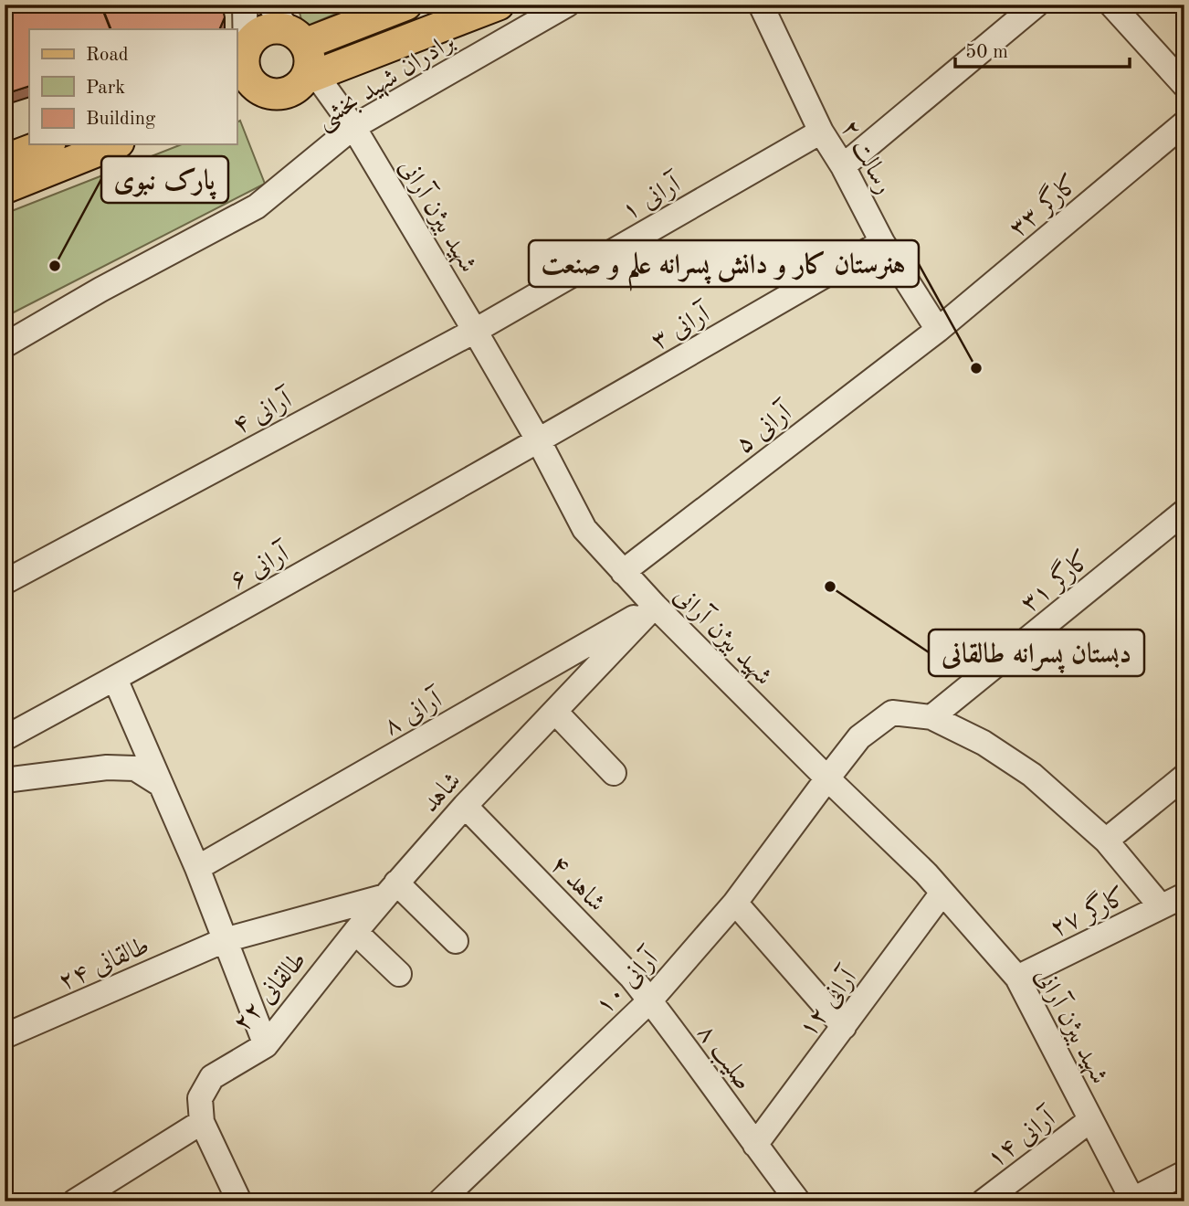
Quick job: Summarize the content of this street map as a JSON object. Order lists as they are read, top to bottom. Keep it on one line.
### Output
{"streets":{"street":["برادران شهید بخشی","رسالت ۲","آرانی ۱","کارگر ۳۳","شهید بیژن آرانی","آرانی ۳","آرانی ۴","آرانی ۵","آرانی ۶","کارگر ۳۱","آرانی ۸","شاهد","شاهد ۴","کارگر ۲۷","طالقانی ۲۴","آرانی ۱۰","طالقانی ۲۲","آرانی ۱۲","صلیب ۸","آرانی ۱۴"]},"crossings":[["برادران شهید بخشی","شهید بیژن آرانی"],["رسالت ۲","آرانی ۱"],["رسالت ۲","کارگر ۳۳"],["رسالت ۲","آرانی ۳"],["رسالت ۲","آرانی ۵"],["آرانی ۱","شهید بیژن آرانی"],["آرانی ۱","آرانی ۴"],["کارگر ۳۳","آرانی ۵"],["شهید بیژن آرانی","آرانی ۳"],["شهید بیژن آرانی","آرانی ۴"],["شهید بیژن آرانی","آرانی ۵"],["شهید بیژن آرانی","آرانی ۶"],["شهید بیژن آرانی","آرانی ۸"],["شهید بیژن آرانی","شاهد"],["شهید بیژن آرانی","کارگر ۲۷"],["شهید بیژن آرانی","آرانی ۱۰"],["شهید بیژن آرانی","آرانی ۱۲"],["شهید بیژن آرانی","آرانی ۱۴"],["آرانی ۳","آرانی ۶"],["کارگر ۳۱","آرانی ۱۰"],["آرانی ۸","شاهد"],["شاهد","شاهد ۴"],["شاهد","طالقانی ۲۲"],["شاهد ۴","آرانی ۱۰"],["شاهد ۴","صلیب ۸"],["کارگر ۲۷","آرانی ۱۰"],["آرانی ۱۰","صلیب ۸"],["آرانی ۱۲","صلیب ۸"]],"places":["پارک نبوی","هنرستان کار و دانش پسرانه علم و صنعت","دبستان پسرانه طالقانی"],"legend":["Road","Park","Building"],"scale_bar":"50 m"}
